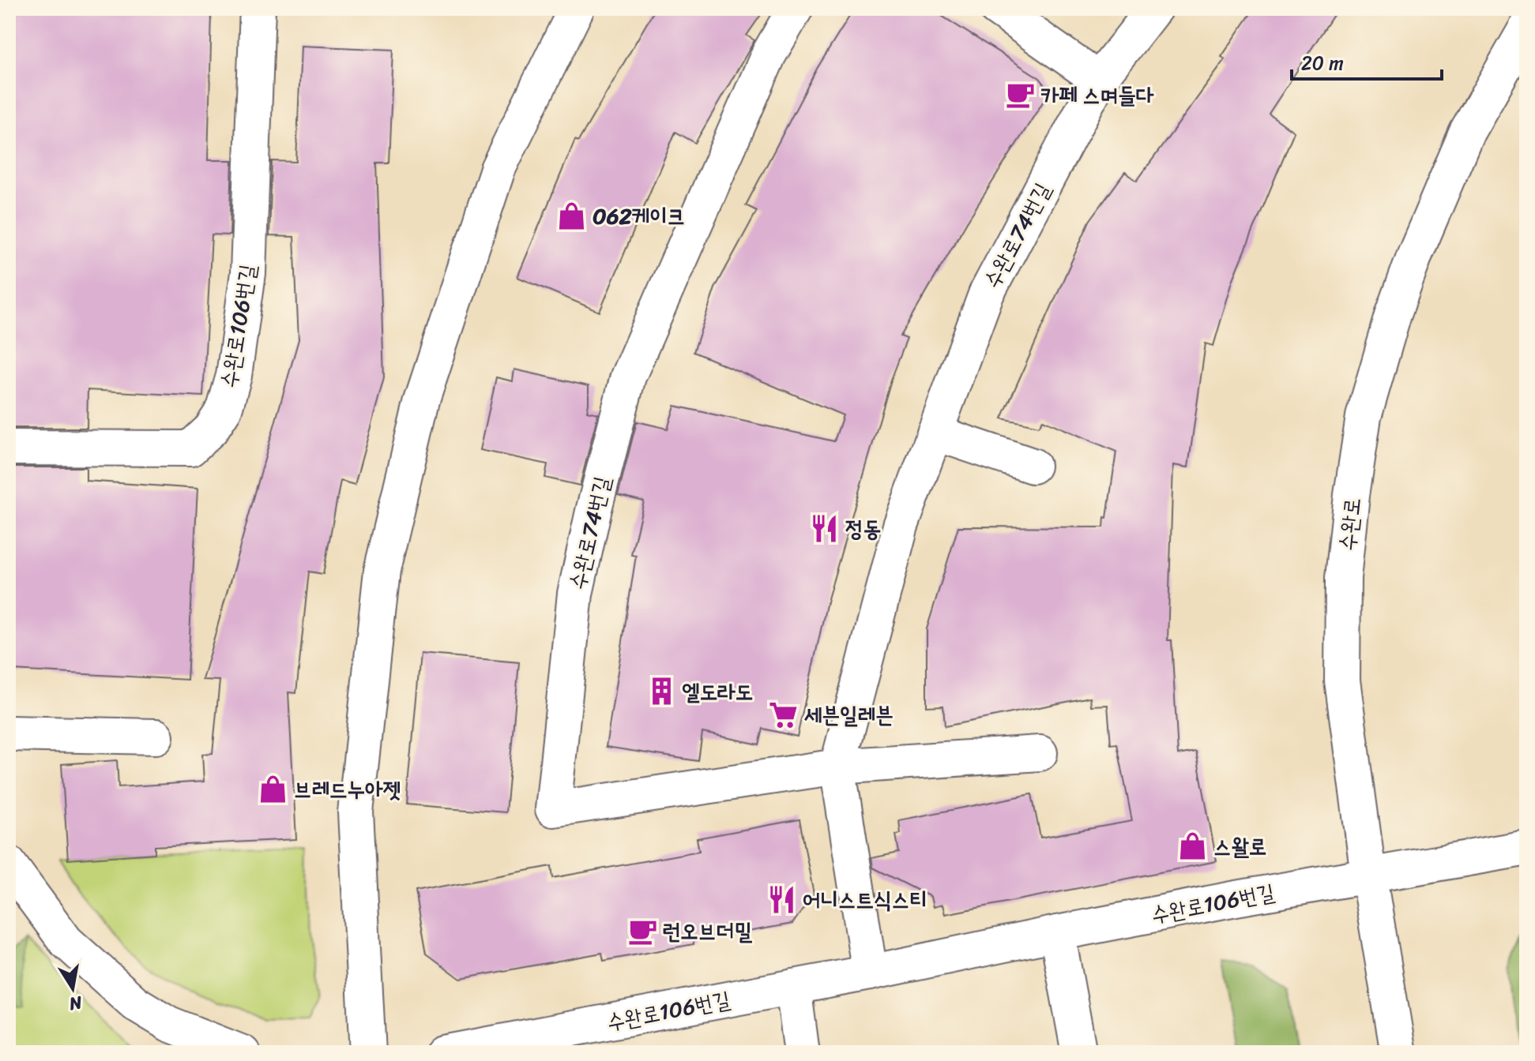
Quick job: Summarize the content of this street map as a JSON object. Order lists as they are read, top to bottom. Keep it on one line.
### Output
{"streets":{"street":["수완로74번길","수완로106번길","수완로"]},"crossings":[["수완로74번길","수완로106번길"],["수완로106번길","수완로"]],"places":{"cafe":["카페 스며들다","런오브더밀"],"shop":["062케이크","브레드누아젯","스왈로"],"restaurant":["정동","어니스트식스티"],"building":["엘도라도"],"supermarket":["세븐일레븐"]},"scale_bar":"20 m","north":"bottom"}
